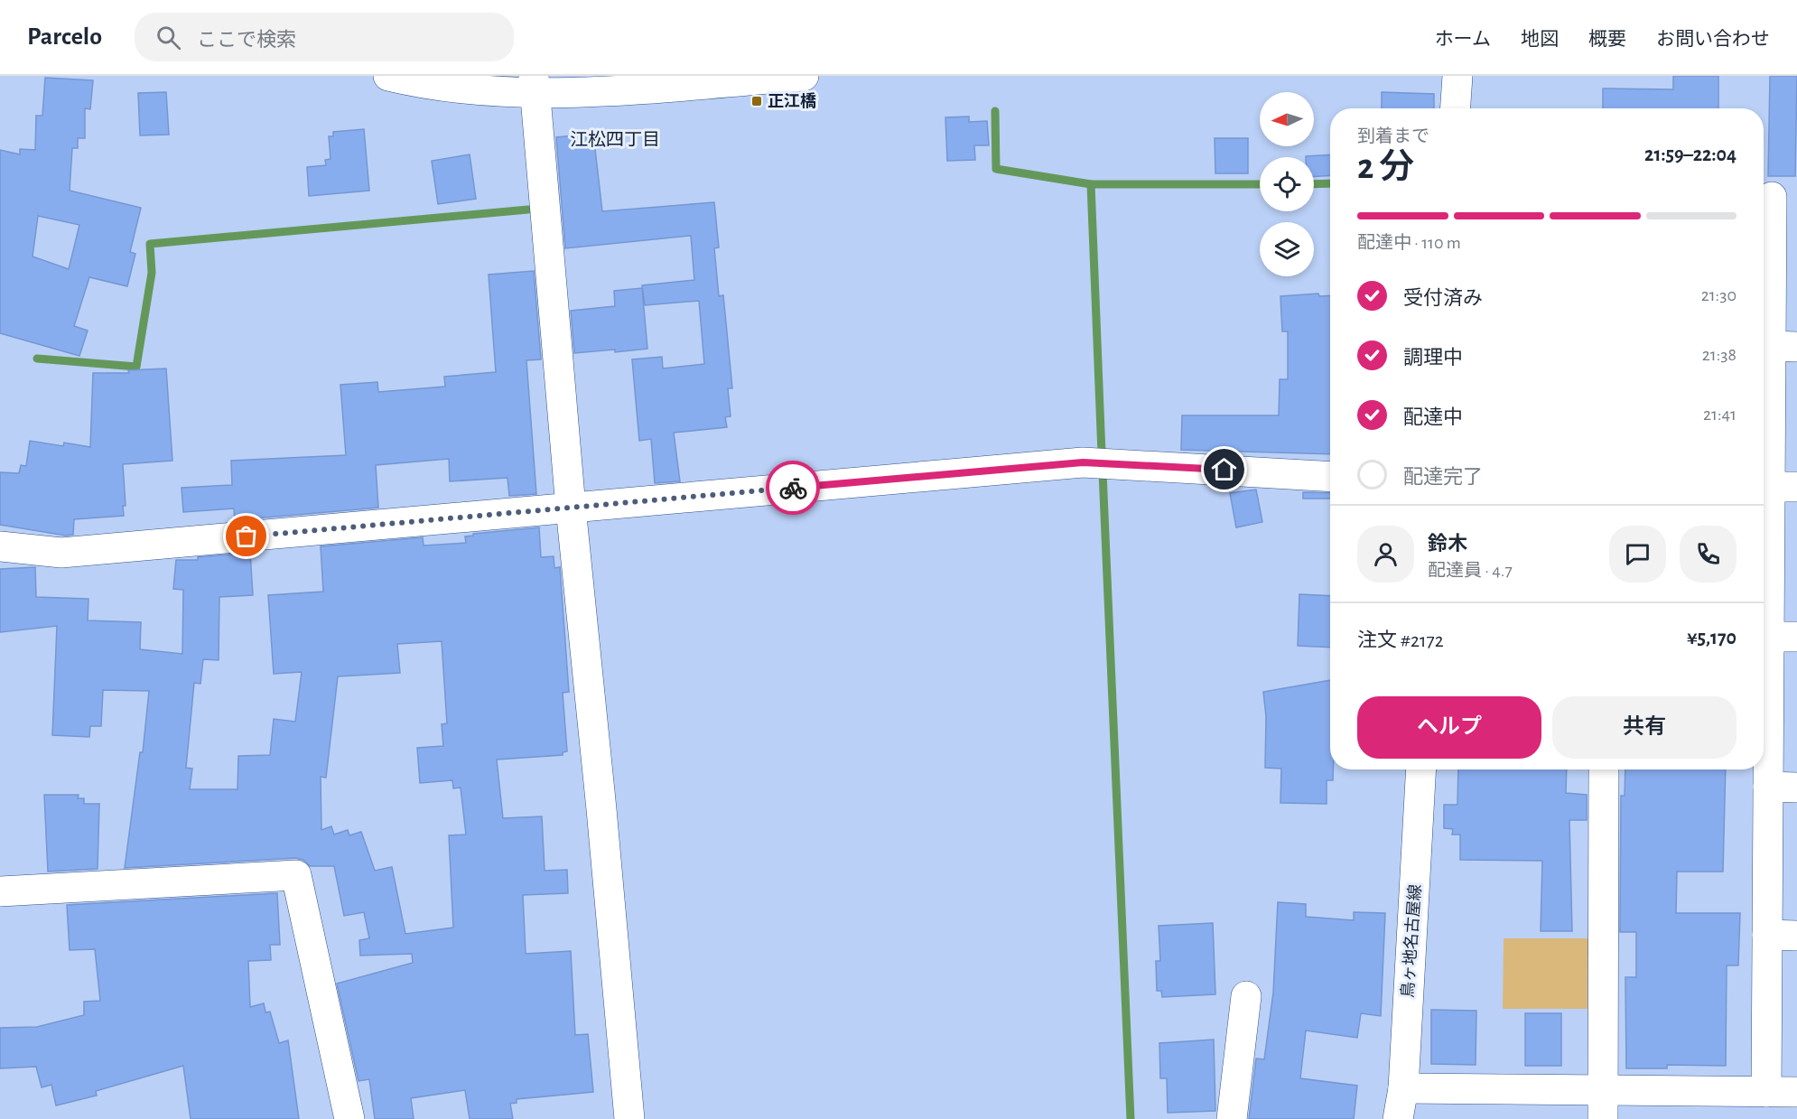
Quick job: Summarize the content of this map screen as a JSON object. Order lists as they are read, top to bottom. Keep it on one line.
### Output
{"streets":{"street":["鳥ヶ地名古屋線"]},"districts":["江松四丁目"],"places":{"transit":["正江橋"]},"north":"left","page":{"header":"Parcelo","search":"ここで検索","nav":["ホーム","地図","概要","お問い合わせ"],"heading":["2 分","到着まで","21:59–22:04"],"panel":["鈴木","配達員 · 4.7","注文 #2172","¥5,170"],"bar":"配達中 · 110 m","list":[["受付済み","21:30"],["調理中","21:38"],["配達中","21:41"],"配達完了"],"buttons":["ヘルプ","共有"]}}
